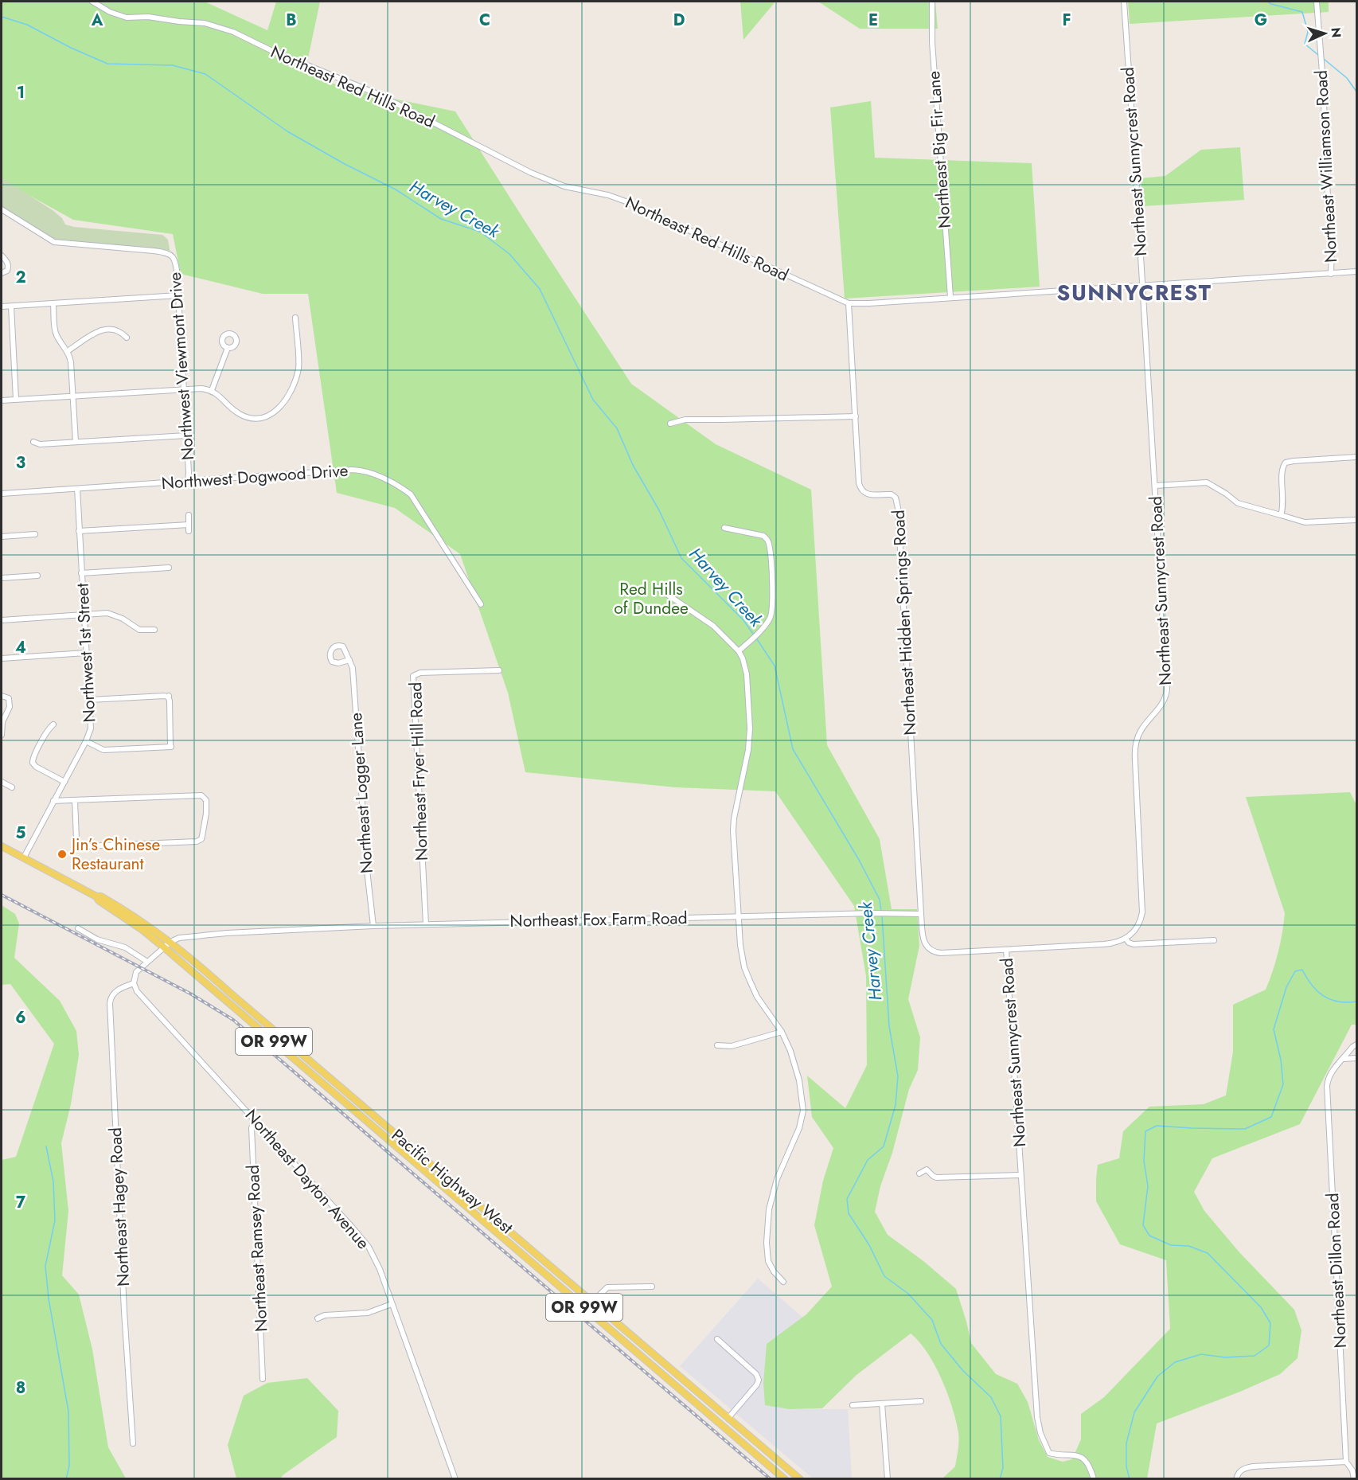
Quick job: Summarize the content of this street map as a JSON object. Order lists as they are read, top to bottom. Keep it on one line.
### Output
{"streets":{"main road":["OR 99W","Pacific Highway West"],"street":["Northeast Red Hills Road","Northeast Big Fir Lane","Northeast Sunnycrest Road","Northeast Williamson Road","Northwest Viewmont Drive","Northwest Dogwood Drive","Northeast Hidden Springs Road","Northwest 1st Street","Northeast Fryer Hill Road","Northeast Logger Lane","Northeast Fox Farm Road","Northeast Dayton Avenue","Northeast Hagey Road","Northeast Ramsey Road","Northeast Dillon Road"]},"crossings":[["Northeast Red Hills Road","Northeast Big Fir Lane"],["Northeast Red Hills Road","Northeast Sunnycrest Road"],["Northeast Red Hills Road","Northeast Williamson Road"],["Northeast Red Hills Road","Northeast Hidden Springs Road"],["Northwest Viewmont Drive","Northwest Dogwood Drive"],["Northwest Dogwood Drive","Northwest 1st Street"],["Northeast Hidden Springs Road","Northeast Fox Farm Road"],["Northwest 1st Street","OR 99W"],["Northwest 1st Street","Pacific Highway West"],["Northeast Fryer Hill Road","Northeast Fox Farm Road"],["Northeast Logger Lane","Northeast Fox Farm Road"],["Northeast Fox Farm Road","Pacific Highway West"],["OR 99W","Pacific Highway West"],["Northeast Dayton Avenue","Northeast Hagey Road"],["Northeast Dayton Avenue","Northeast Ramsey Road"]],"districts":["SUNNYCREST"],"water":["Harvey Creek"],"parks":["Red Hills of Dundee"],"places":["Jin’s Chinese Restaurant"],"north":"right","grid":{"columns":["A","B","C","D","E","F","G"],"rows":["1","2","3","4","5","6","7","8"]}}
